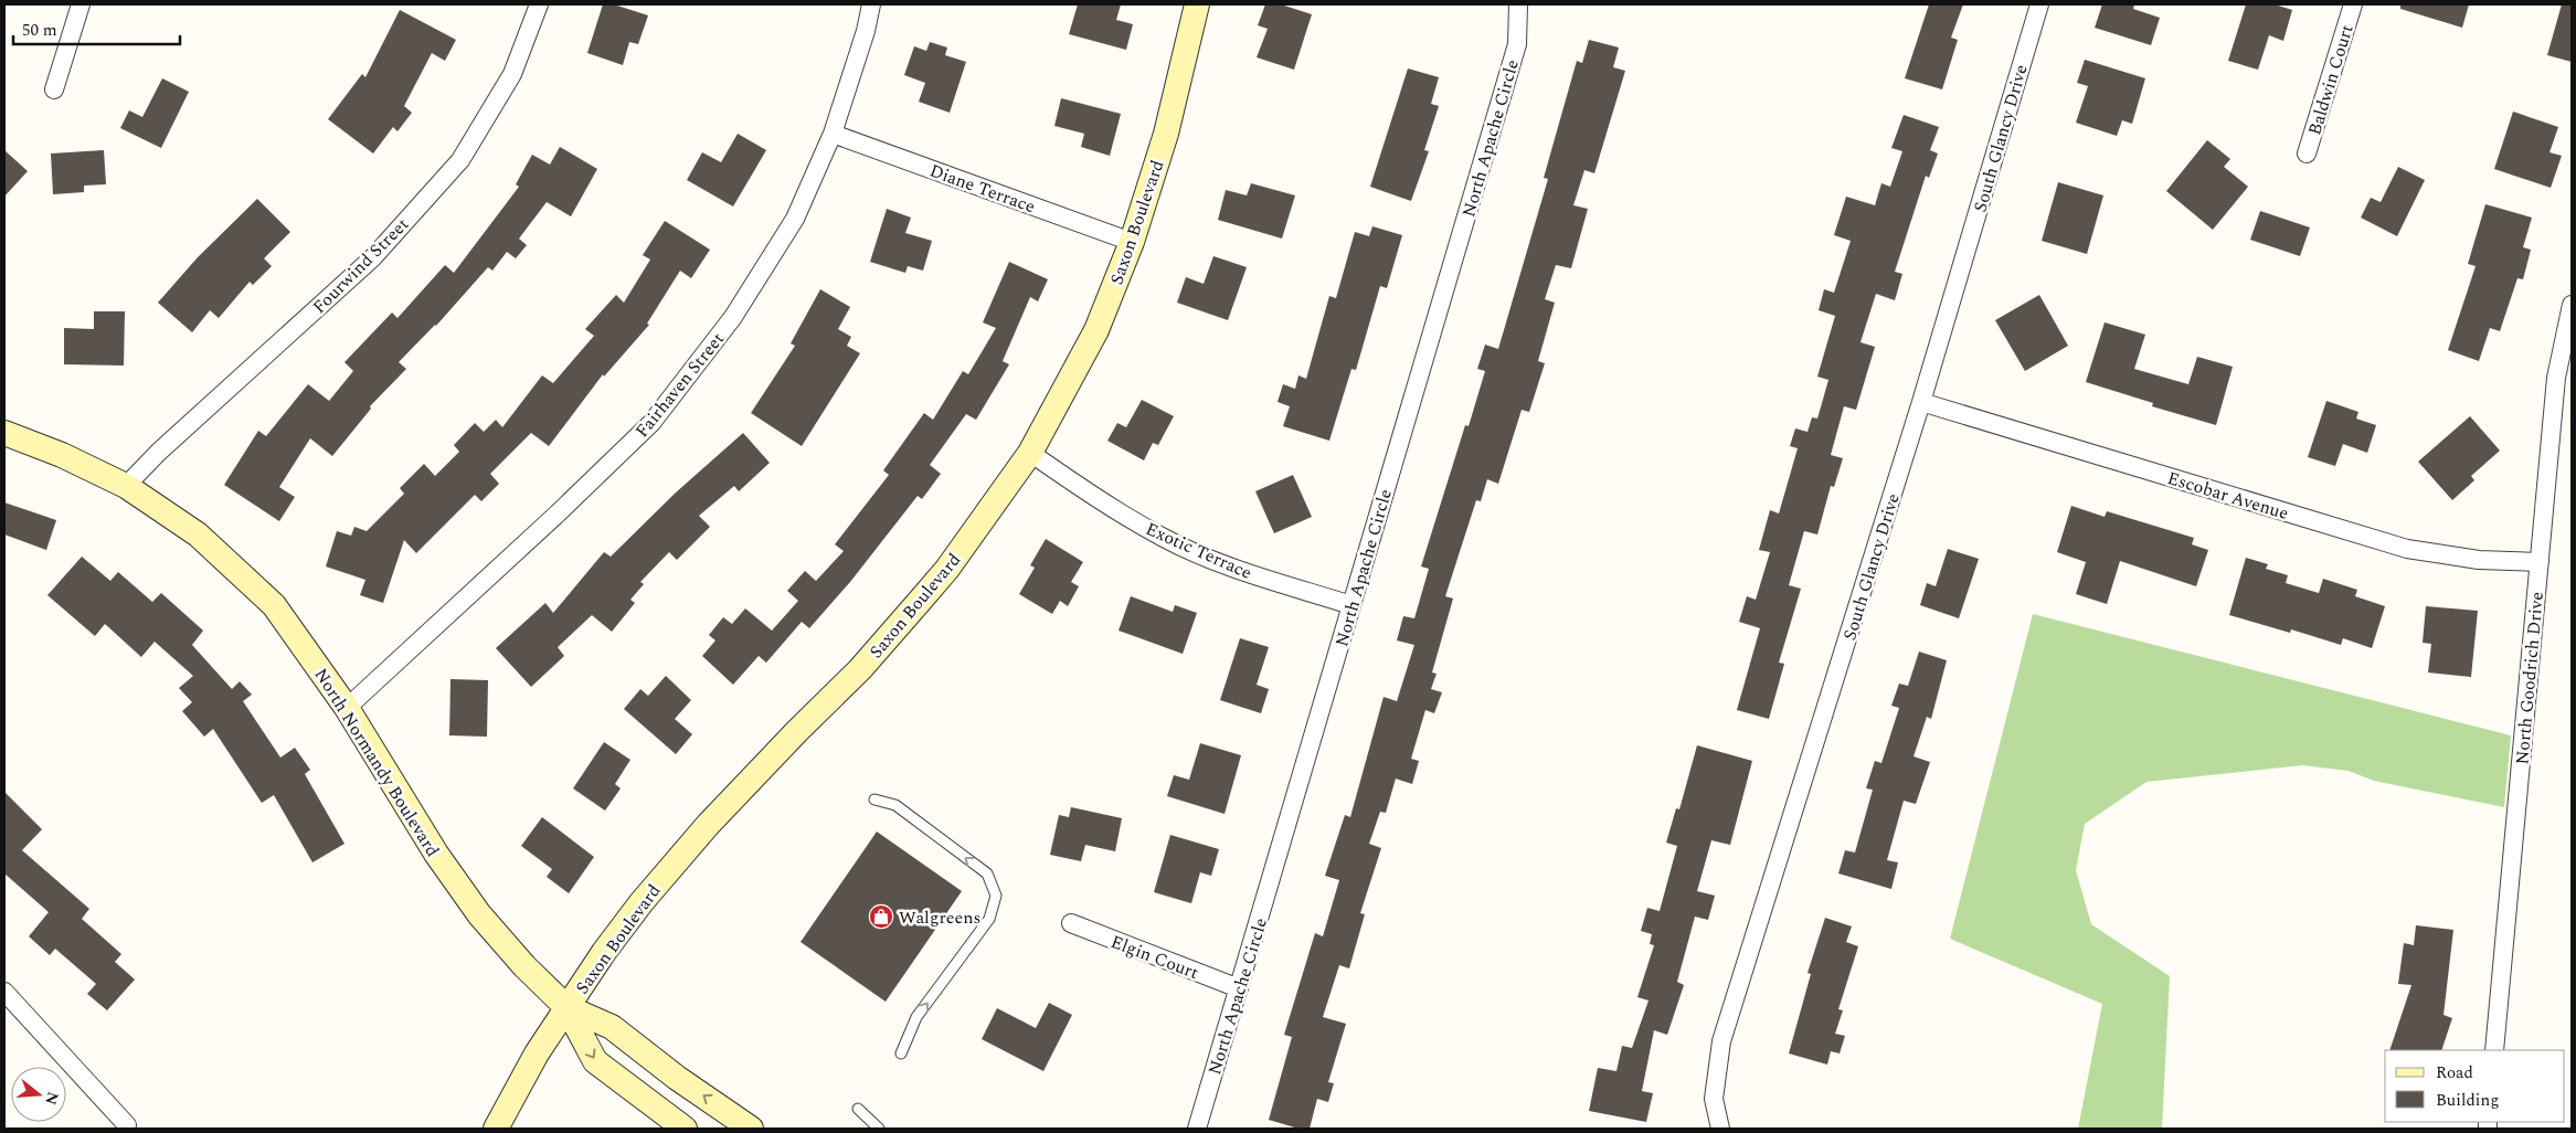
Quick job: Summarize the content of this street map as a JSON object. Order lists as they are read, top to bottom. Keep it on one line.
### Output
{"streets":{"main road":["Saxon Boulevard","North Normandy Boulevard"],"street":["Baldwin Court","North Apache Circle","South Glancy Drive","Diane Terrace","Fourwind Street","Fairhaven Street","Escobar Avenue","Exotic Terrace","North Goodrich Drive","Elgin Court"]},"crossings":[["North Apache Circle","Exotic Terrace"],["North Apache Circle","Elgin Court"],["South Glancy Drive","Escobar Avenue"],["Diane Terrace","Saxon Boulevard"],["Diane Terrace","Fairhaven Street"],["Saxon Boulevard","Exotic Terrace"],["Saxon Boulevard","North Normandy Boulevard"],["Fourwind Street","North Normandy Boulevard"],["Fairhaven Street","North Normandy Boulevard"],["Escobar Avenue","North Goodrich Drive"]],"places":{"shop":["Walgreens"]},"legend":["Road","Building"],"scale_bar":"50 m","north":"right"}
